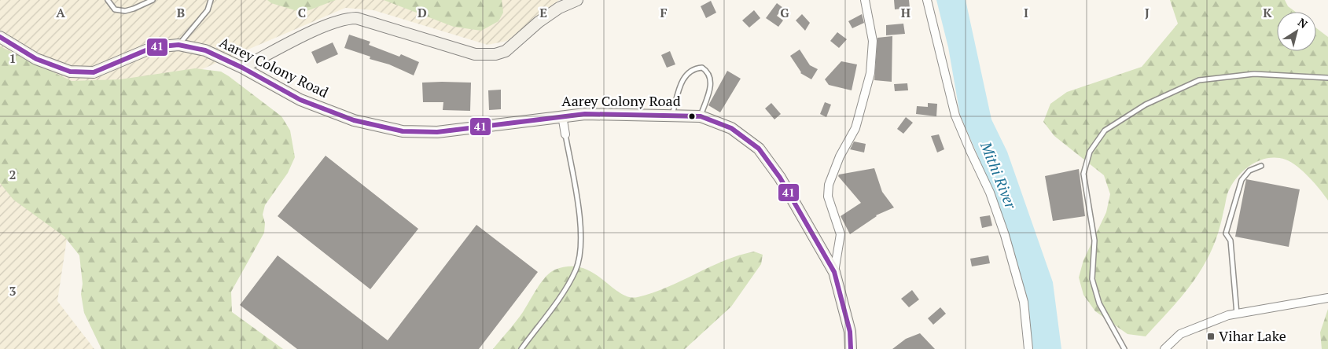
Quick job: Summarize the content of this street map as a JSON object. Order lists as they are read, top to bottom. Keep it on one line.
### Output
{"streets":{"main road":["Aarey Colony Road"]},"water":["Mithi River"],"places":{"transit":["Vihar Lake"]},"lines":["transit line 41"],"north":"top right","grid":{"columns":["A","B","C","D","E","F","G","H","I","J","K"],"rows":["1","2","3"]}}
